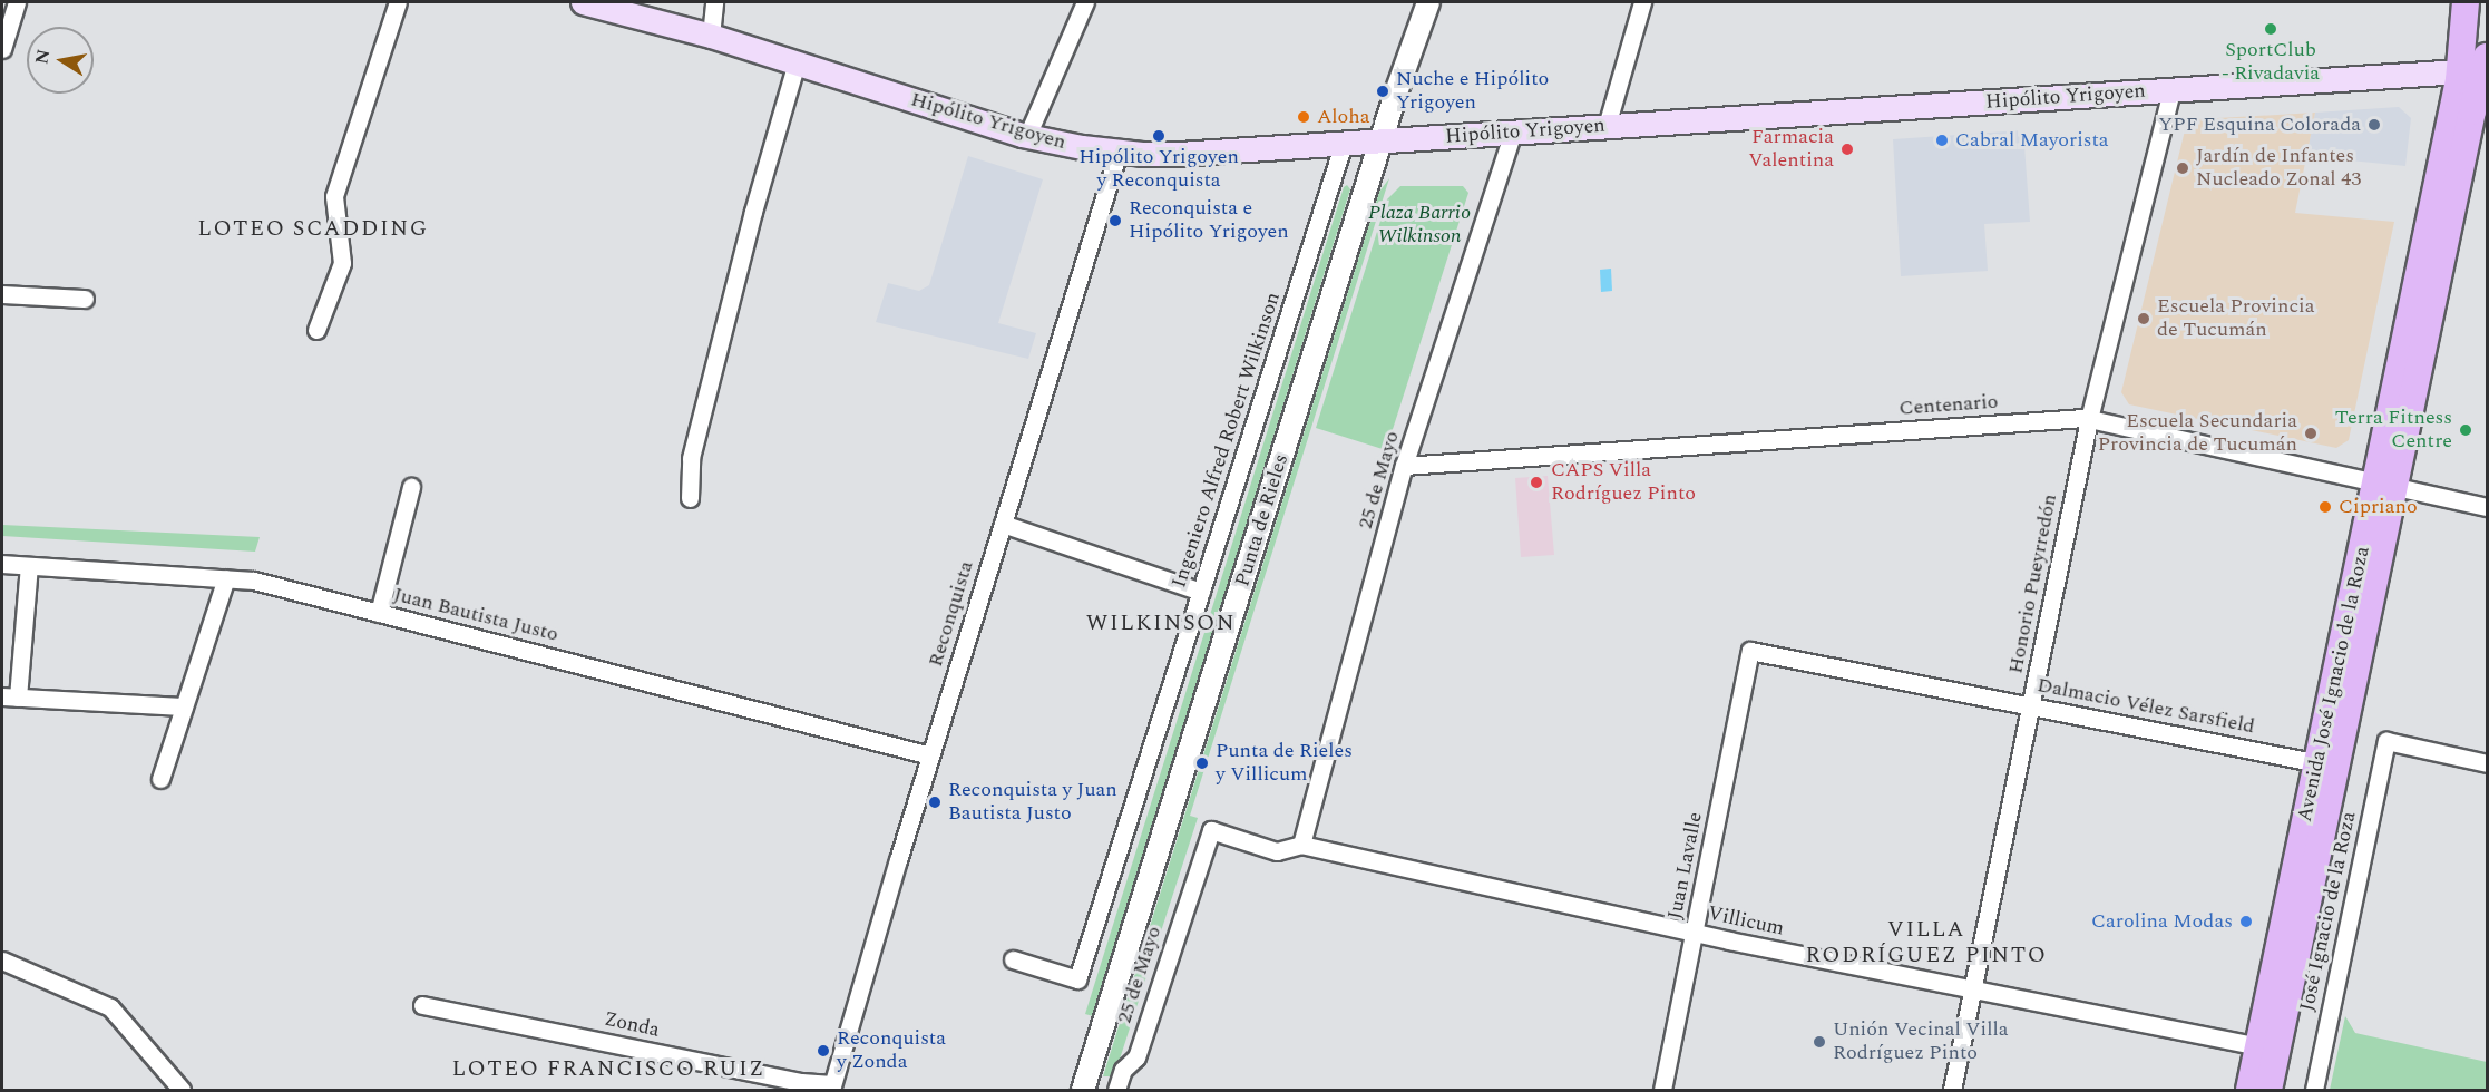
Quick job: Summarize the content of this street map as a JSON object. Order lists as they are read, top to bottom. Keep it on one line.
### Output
{"streets":{"main road":["Hipólito Yrigoyen","Avenida José Ignacio de la Roza"],"street":["Centenario","Ingeniero Alfred Robert Wilkinson","25 de Mayo","Punta de Rieles","Honorio Pueyrredón","Reconquista","Juan Bautista Justo","Dalmacio Vélez Sarsfield","Juan Lavalle","José Ignacio de la Roza","Villicum","Zonda"]},"crossings":[["Hipólito Yrigoyen","Ingeniero Alfred Robert Wilkinson"],["Hipólito Yrigoyen","25 de Mayo"],["Hipólito Yrigoyen","Punta de Rieles"],["Hipólito Yrigoyen","Honorio Pueyrredón"],["Hipólito Yrigoyen","Reconquista"],["Hipólito Yrigoyen","Avenida José Ignacio de la Roza"],["Centenario","25 de Mayo"],["Centenario","Honorio Pueyrredón"],["Centenario","Avenida José Ignacio de la Roza"],["25 de Mayo","Villicum"],["Honorio Pueyrredón","Dalmacio Vélez Sarsfield"],["Honorio Pueyrredón","Villicum"],["Reconquista","Juan Bautista Justo"],["Reconquista","Zonda"],["Avenida José Ignacio de la Roza","Dalmacio Vélez Sarsfield"],["Avenida José Ignacio de la Roza","Villicum"],["Dalmacio Vélez Sarsfield","Juan Lavalle"],["Juan Lavalle","Villicum"]],"districts":["LOTEO SCADDING","WILKINSON","VILLA RODRÍGUEZ PINTO","LOTEO FRANCISCO RUIZ"],"parks":["Plaza Barrio Wilkinson"],"places":["SportClub - Rivadavia","Nuche e Hipólito Yrigoyen","Aloha","YPF Esquina Colorada","Hipólito Yrigoyen y Reconquista","Cabral Mayorista","Farmacia Valentina","Jardín de Infantes Nucleado Zonal 43","Reconquista e Hipólito Yrigoyen","Escuela Provincia de Tucumán","Terra Fitness Centre","Escuela Secundaria Provincia de Tucumán","CAPS Villa Rodríguez Pinto","Cipriano","Punta de Rieles y Villicum","Reconquista y Juan Bautista Justo","Carolina Modas","Unión Vecinal Villa Rodríguez Pinto","Reconquista y Zonda"],"north":"left"}
